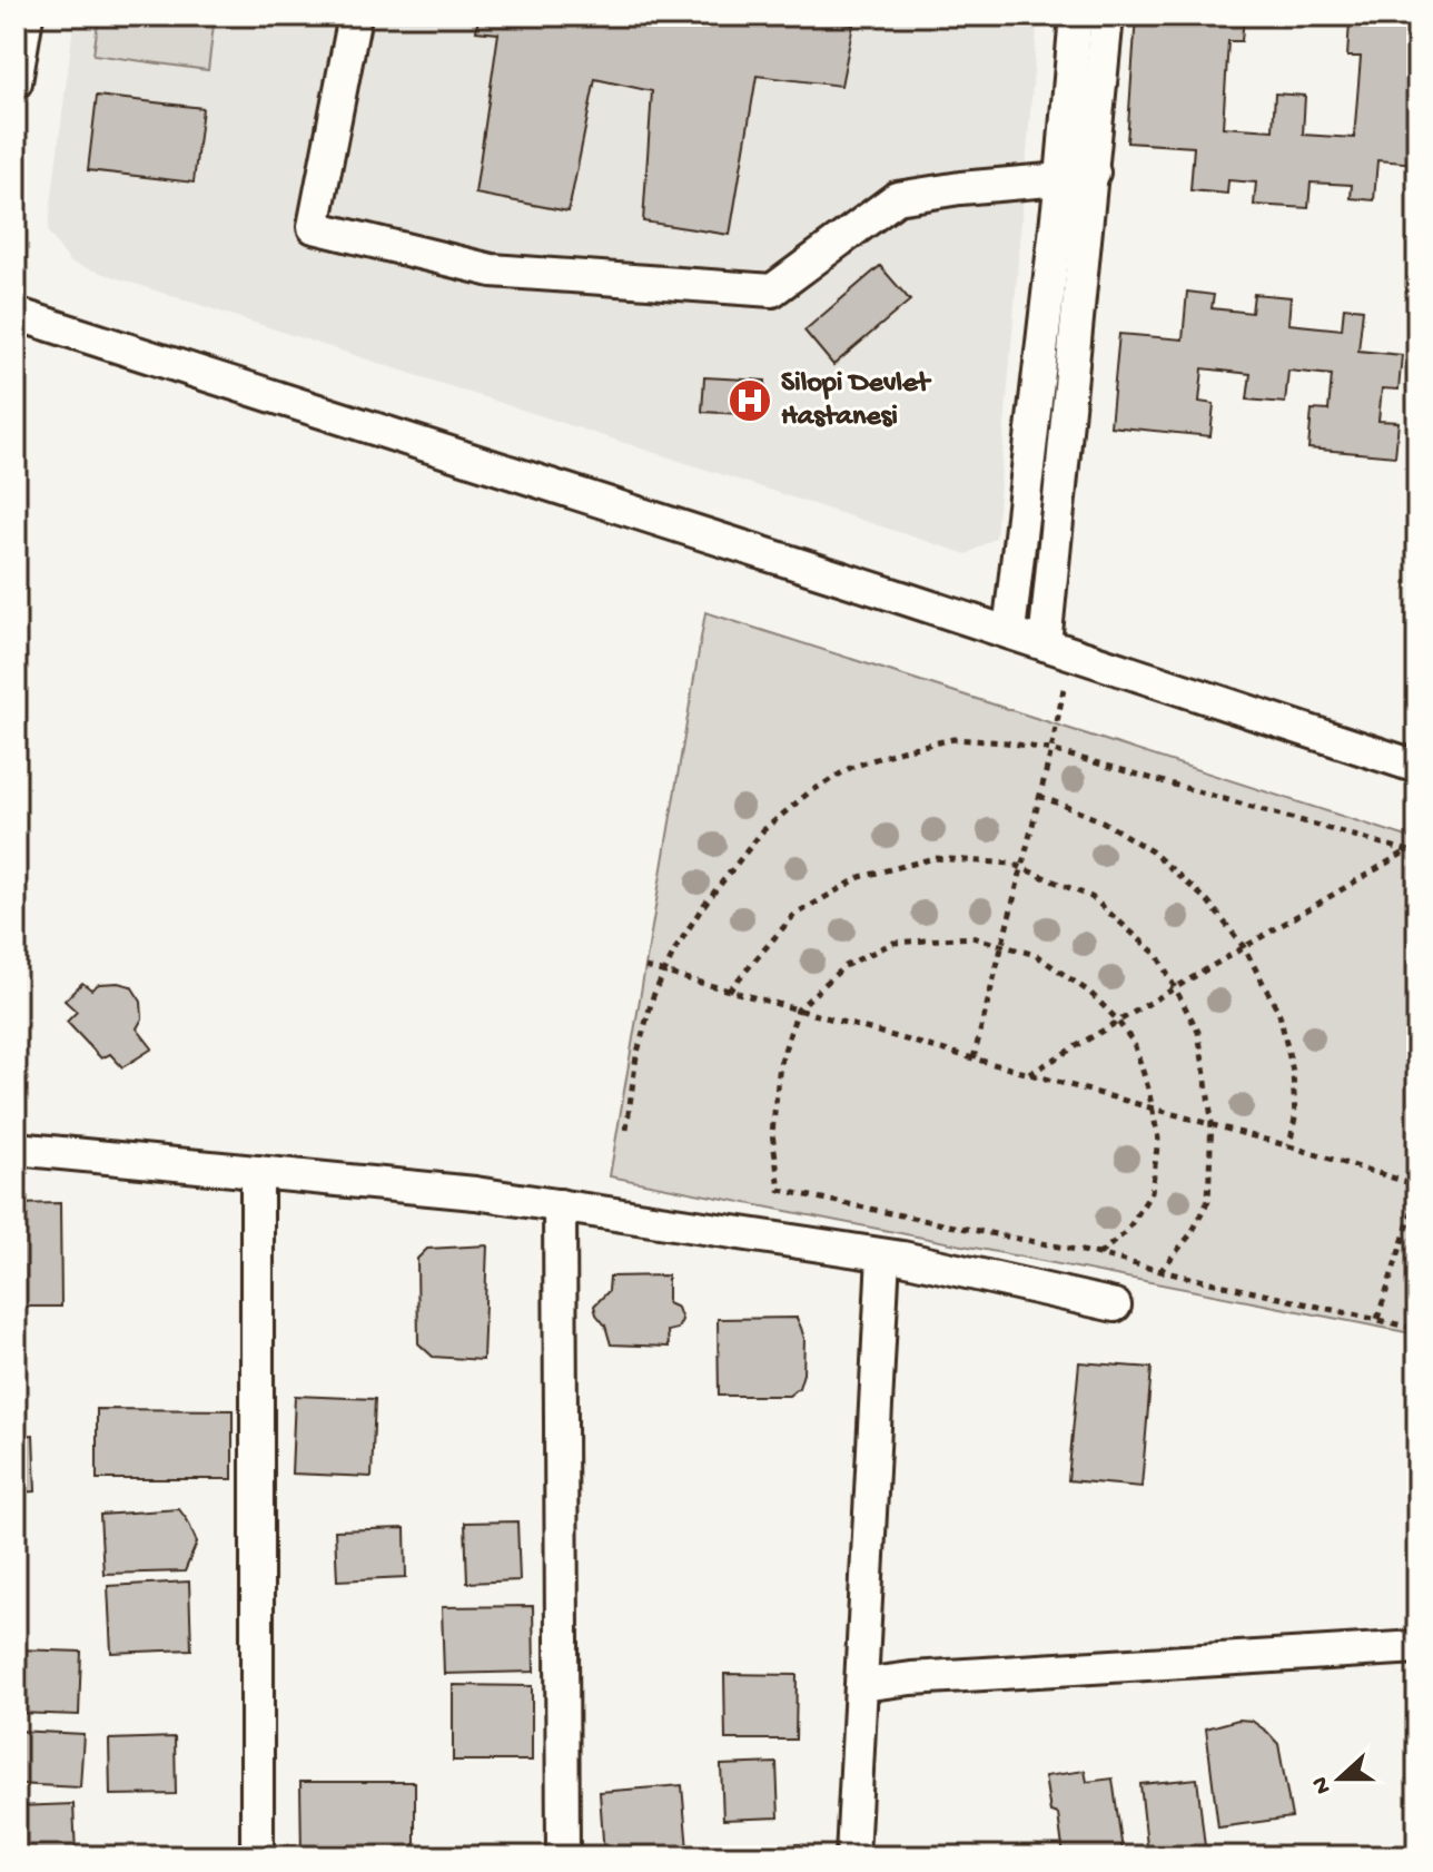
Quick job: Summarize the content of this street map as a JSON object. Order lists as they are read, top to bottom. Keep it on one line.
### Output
{"places":{"hospital":["Silopi Devlet Hastanesi"]},"north":"left"}
